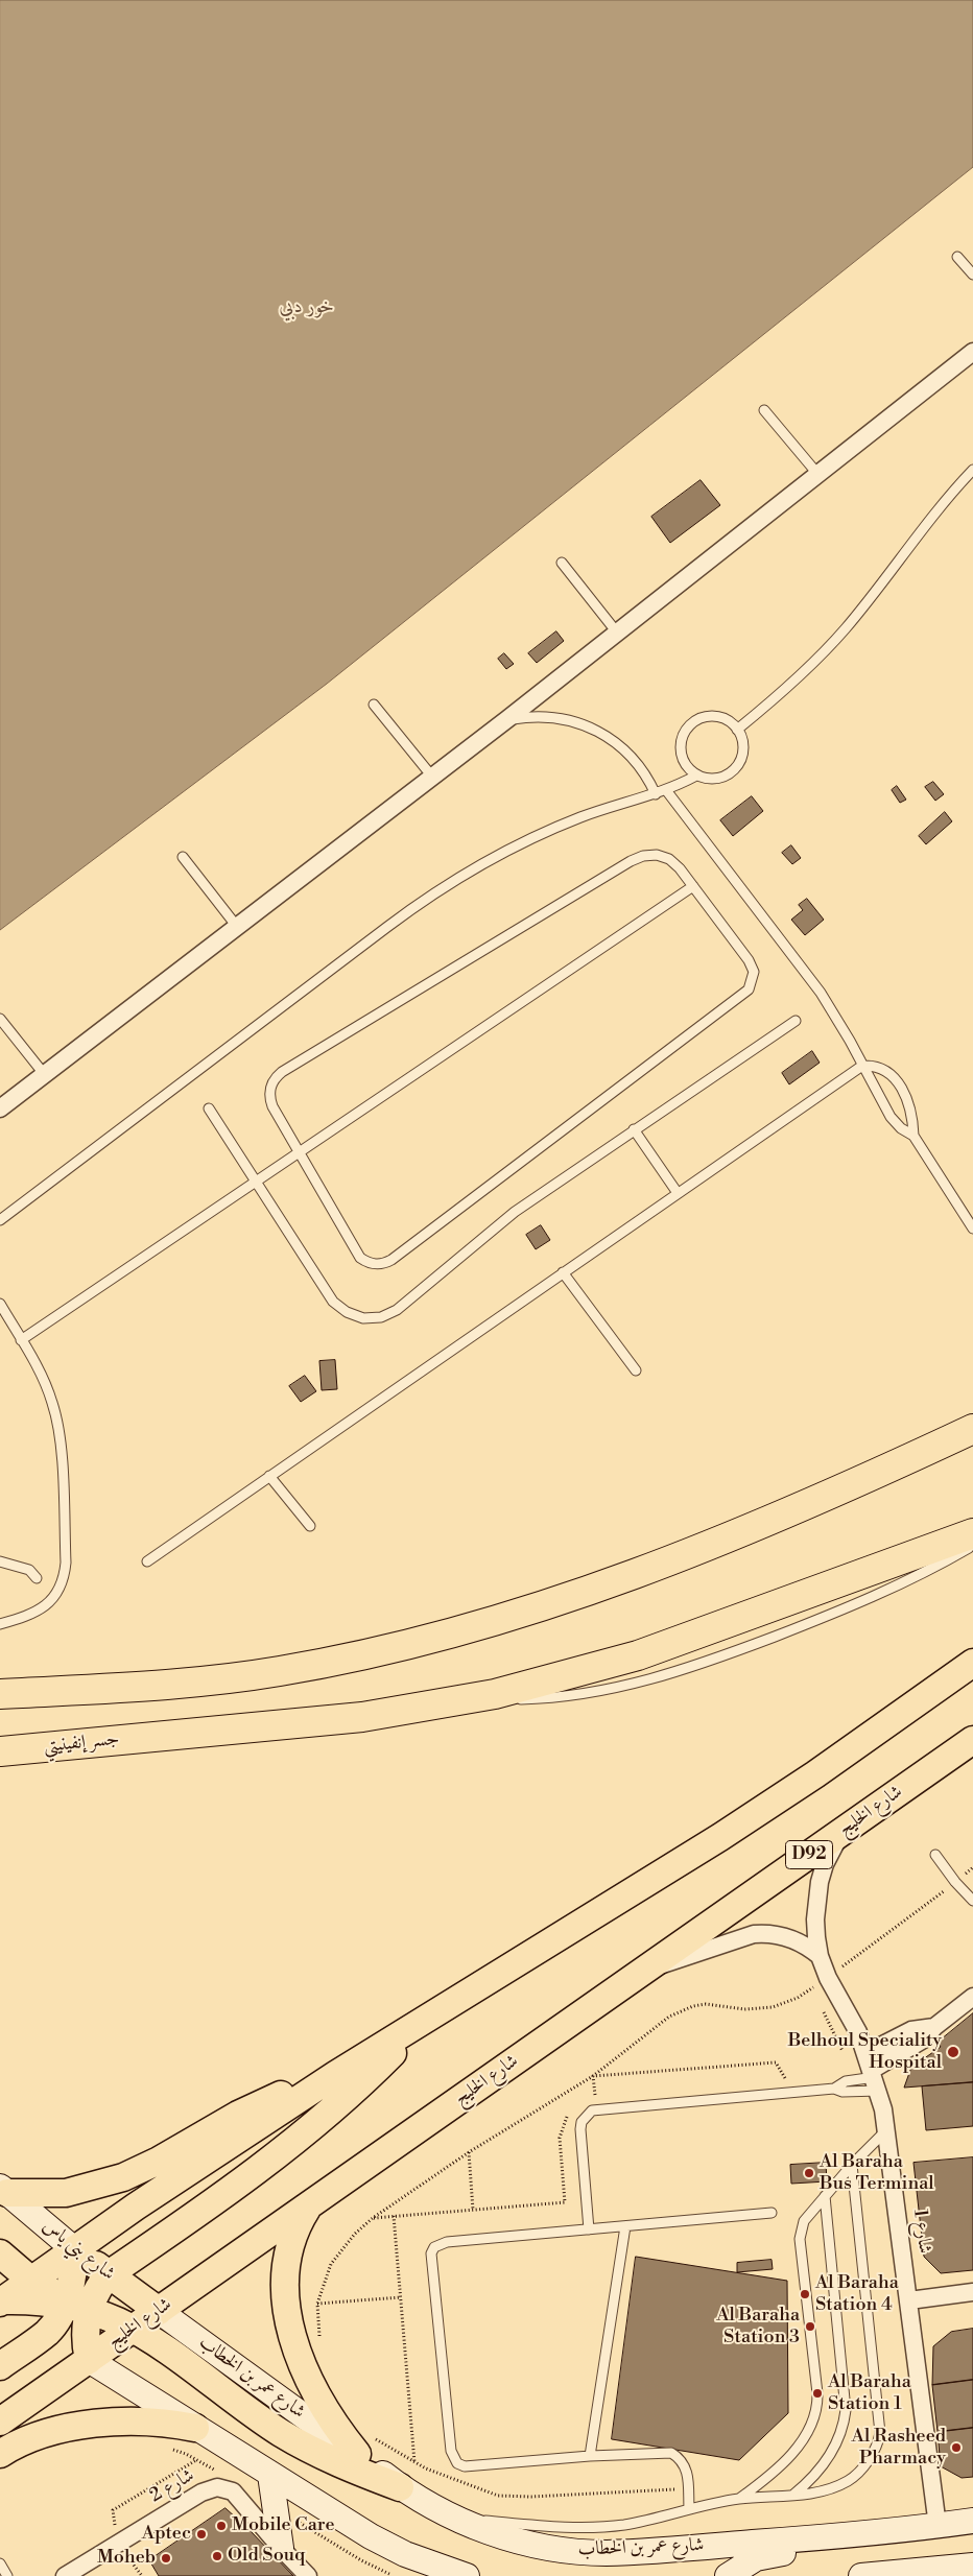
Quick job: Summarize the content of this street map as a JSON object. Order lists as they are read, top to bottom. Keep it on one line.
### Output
{"streets":{"highway":["جسر إنفينيتي"],"main road":["شارع الخليج","D92","شارع بني ياس","شارع عمر بن الخطاب"],"street":["شارع 1","شارع 2"]},"crossings":[["شارع الخليج","شارع 1"],["شارع الخليج","شارع بني ياس"],["شارع الخليج","شارع عمر بن الخطاب"],["شارع 1","شارع عمر بن الخطاب"],["شارع بني ياس","شارع عمر بن الخطاب"]],"water":["خور دبي"],"places":["Belhoul Speciality Hospital","Al Baraha Bus Terminal","Al Baraha Station 4","Al Baraha Station 3","Al Baraha Station 1","Al Rasheed Pharmacy","Mobile Care","Aptec","Old Souq","Moheb"]}
